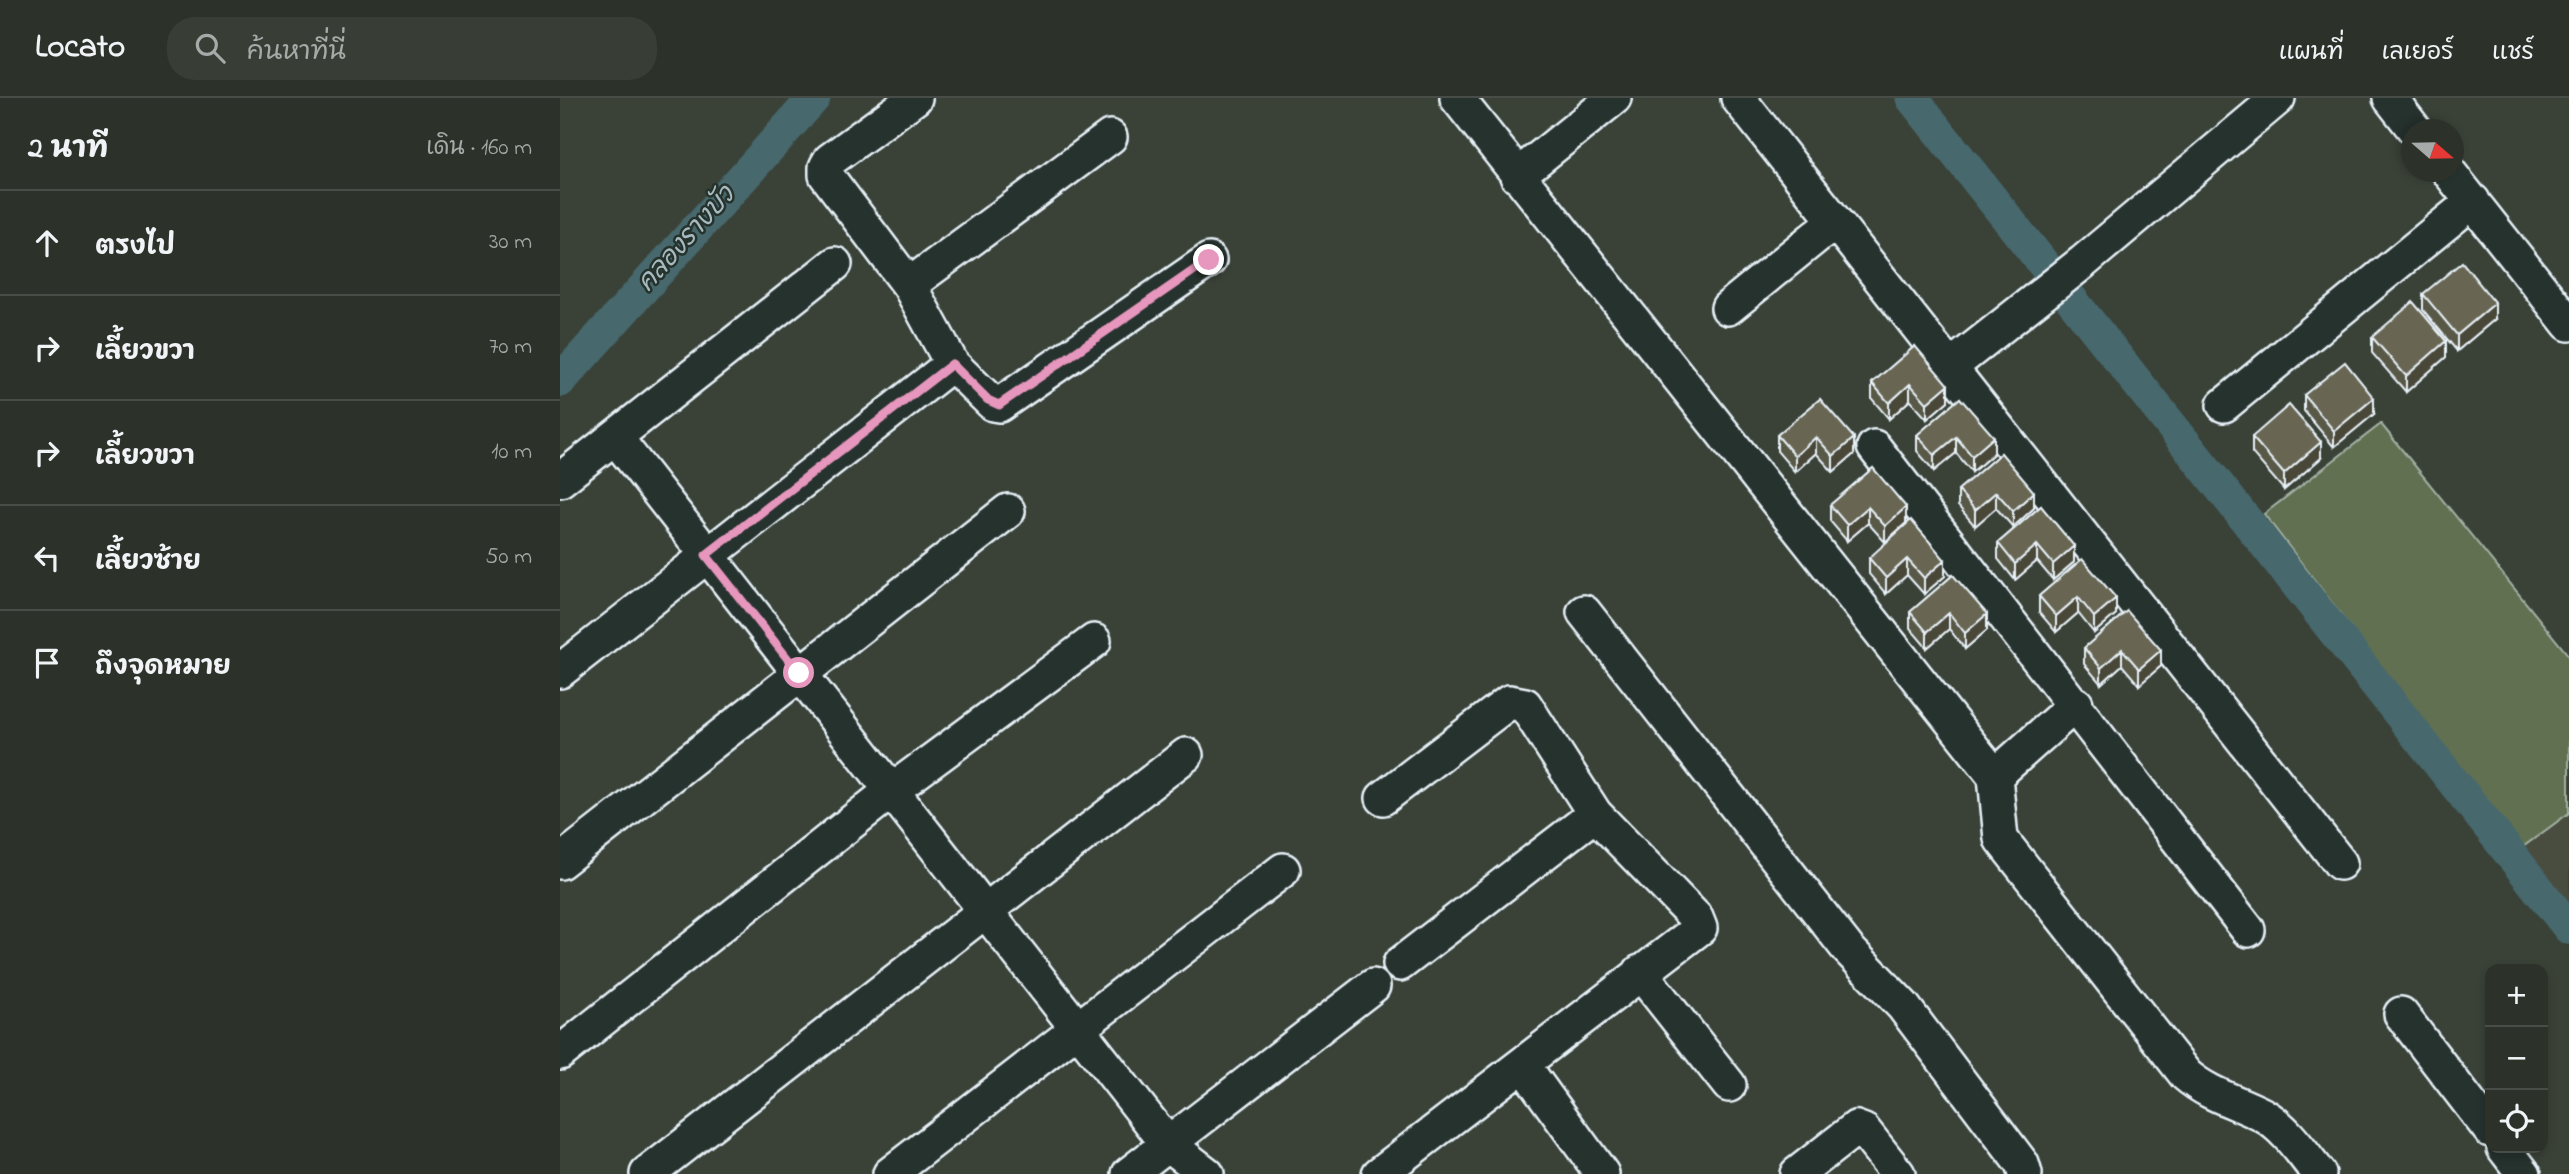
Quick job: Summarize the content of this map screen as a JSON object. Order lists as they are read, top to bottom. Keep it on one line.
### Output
{"water":["คลองรางบัว"],"north":"right","page":{"header":"Locato","search":"ค้นหาที่นี่","nav":["แผนที่","เลเยอร์","แชร์"],"heading":["2 นาที","เดิน · 160 m"],"list":[["ตรงไป","30 m"],["เลี้ยวขวา","70 m"],["เลี้ยวขวา","10 m"],["เลี้ยวซ้าย","50 m"],"ถึงจุดหมาย"],"map_buttons":["+","−"]}}
